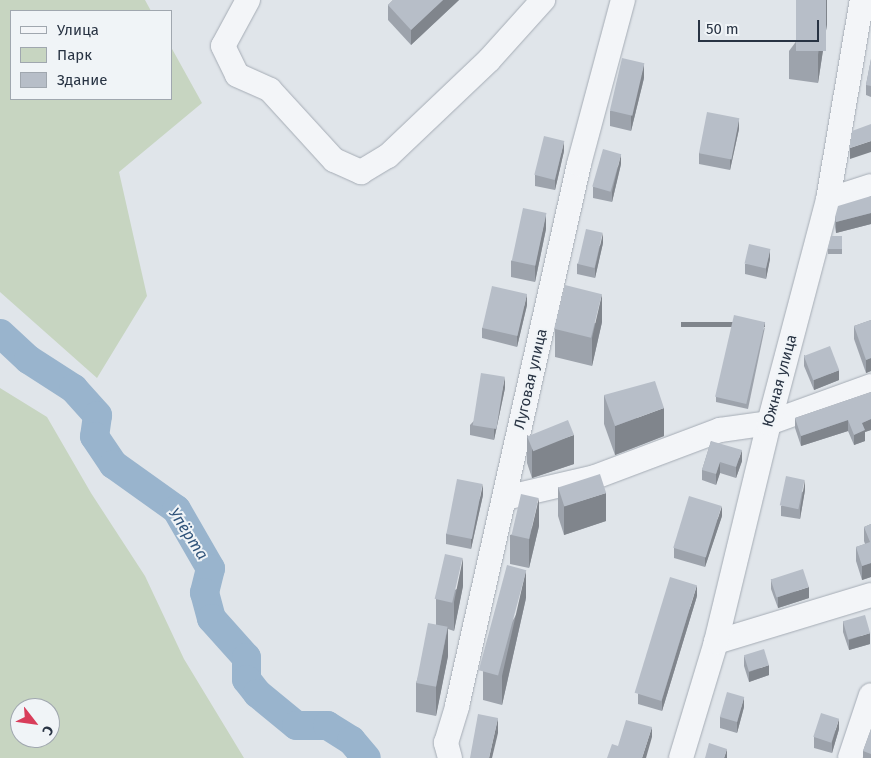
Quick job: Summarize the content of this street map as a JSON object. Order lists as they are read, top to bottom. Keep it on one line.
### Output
{"streets":{"street":["Луговая улица","Южная улица"]},"water":["Упёрта"],"legend":["Улица","Парк","Здание"],"scale_bar":"50 m","north":"bottom right"}
